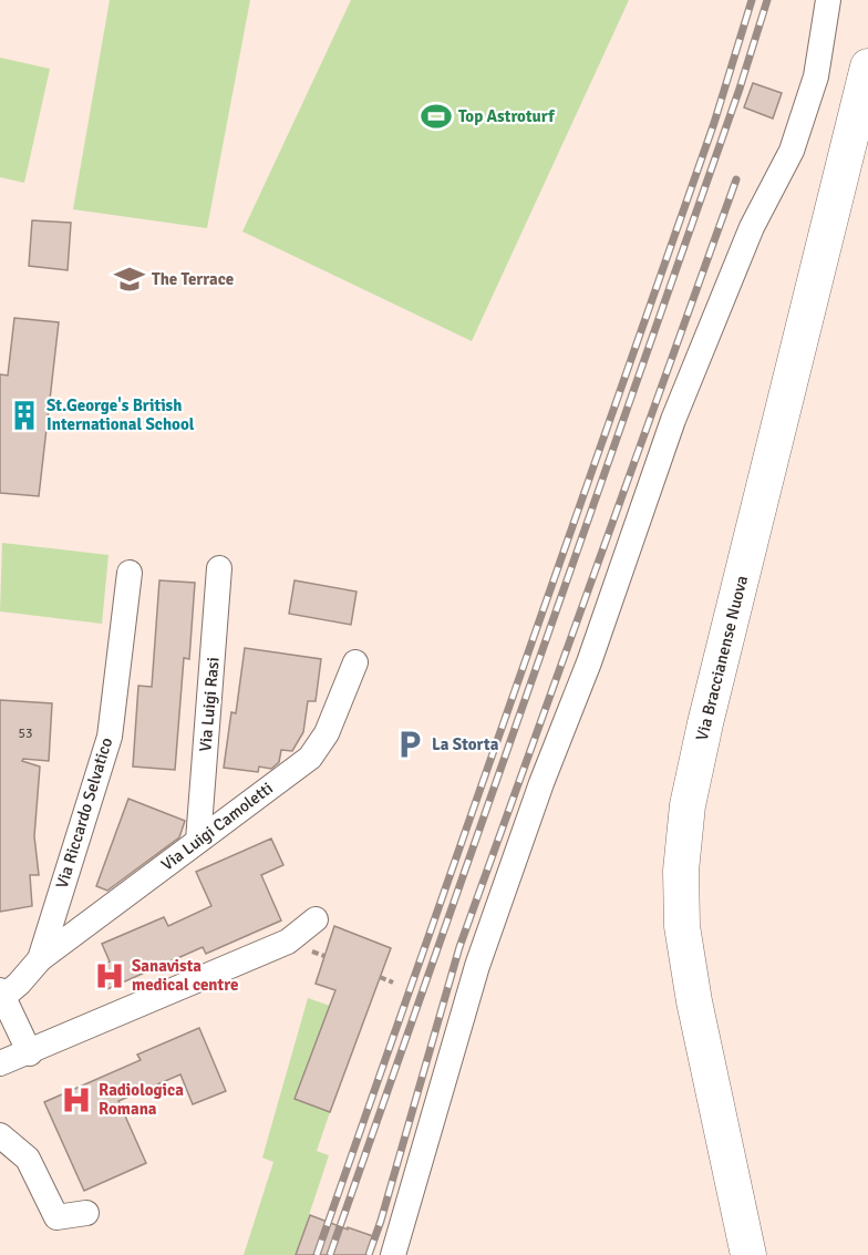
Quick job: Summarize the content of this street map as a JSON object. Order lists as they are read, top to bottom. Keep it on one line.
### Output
{"streets":{"main road":["Via Braccianense Nuova"],"street":["Via Luigi Rasi","Via Riccardo Selvatico","Via Luigi Camoletti"]},"crossings":[["Via Luigi Rasi","Via Luigi Camoletti"],["Via Riccardo Selvatico","Via Luigi Camoletti"]],"places":{"sports":["Top Astroturf"],"school or university":["The Terrace"],"building":["St.George's British International School"],"parking":["La Storta"],"hospital":["Sanavista medical centre","Radiologica Romana"]},"house_numbers":["53"]}
